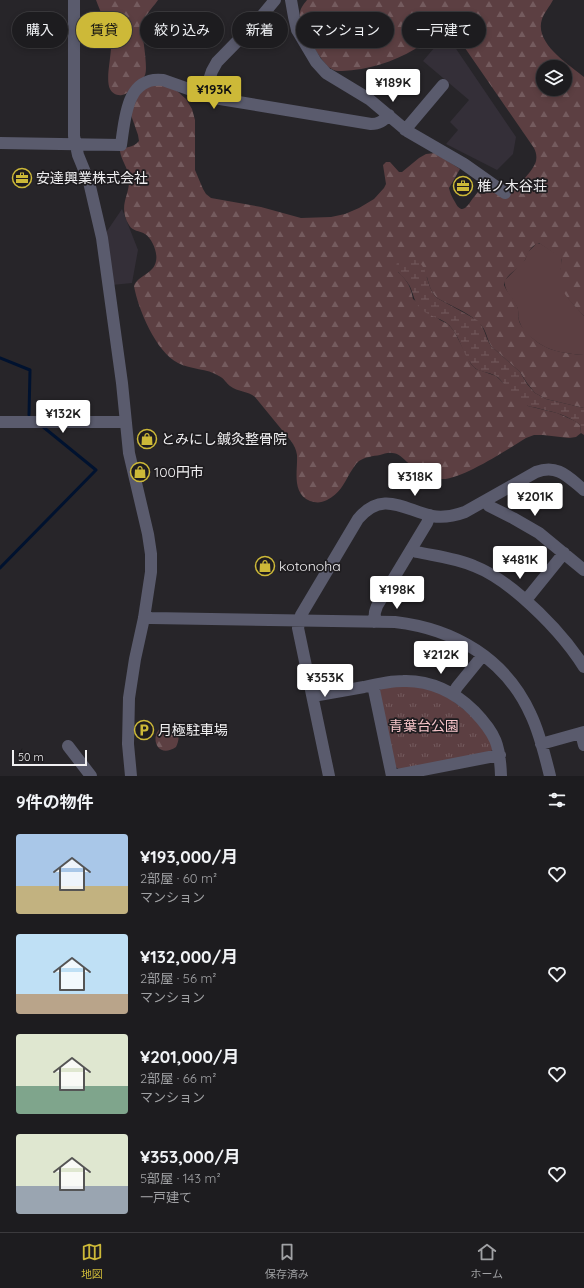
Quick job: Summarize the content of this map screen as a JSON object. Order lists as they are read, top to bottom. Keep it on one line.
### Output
{"parks":["青葉台公園"],"places":{"office":["安達興業株式会社","椎ノ木谷荘"],"shop":["とみにし鍼灸整骨院","100円市","kotonoha"],"parking":["月極駐車場"]},"scale_bar":"50 m","page":{"chip":["購入","賃貸","絞り込み","新着","マンション","一戸建て"],"price":["¥189K","¥193K","¥132K","¥318K","¥201K","¥481K","¥198K","¥212K","¥353K"],"scale":"50 m","heading":"9件の物件","list":[{"name":"¥193,000/月","note":"2部屋 · 60 m² · マンション"},{"name":"¥132,000/月","note":"2部屋 · 56 m² · マンション"},{"name":"¥201,000/月","note":"2部屋 · 66 m² · マンション"},{"name":"¥353,000/月","note":"5部屋 · 143 m² · 一戸建て"}],"tabs":["地図","保存済み","ホーム"]}}
